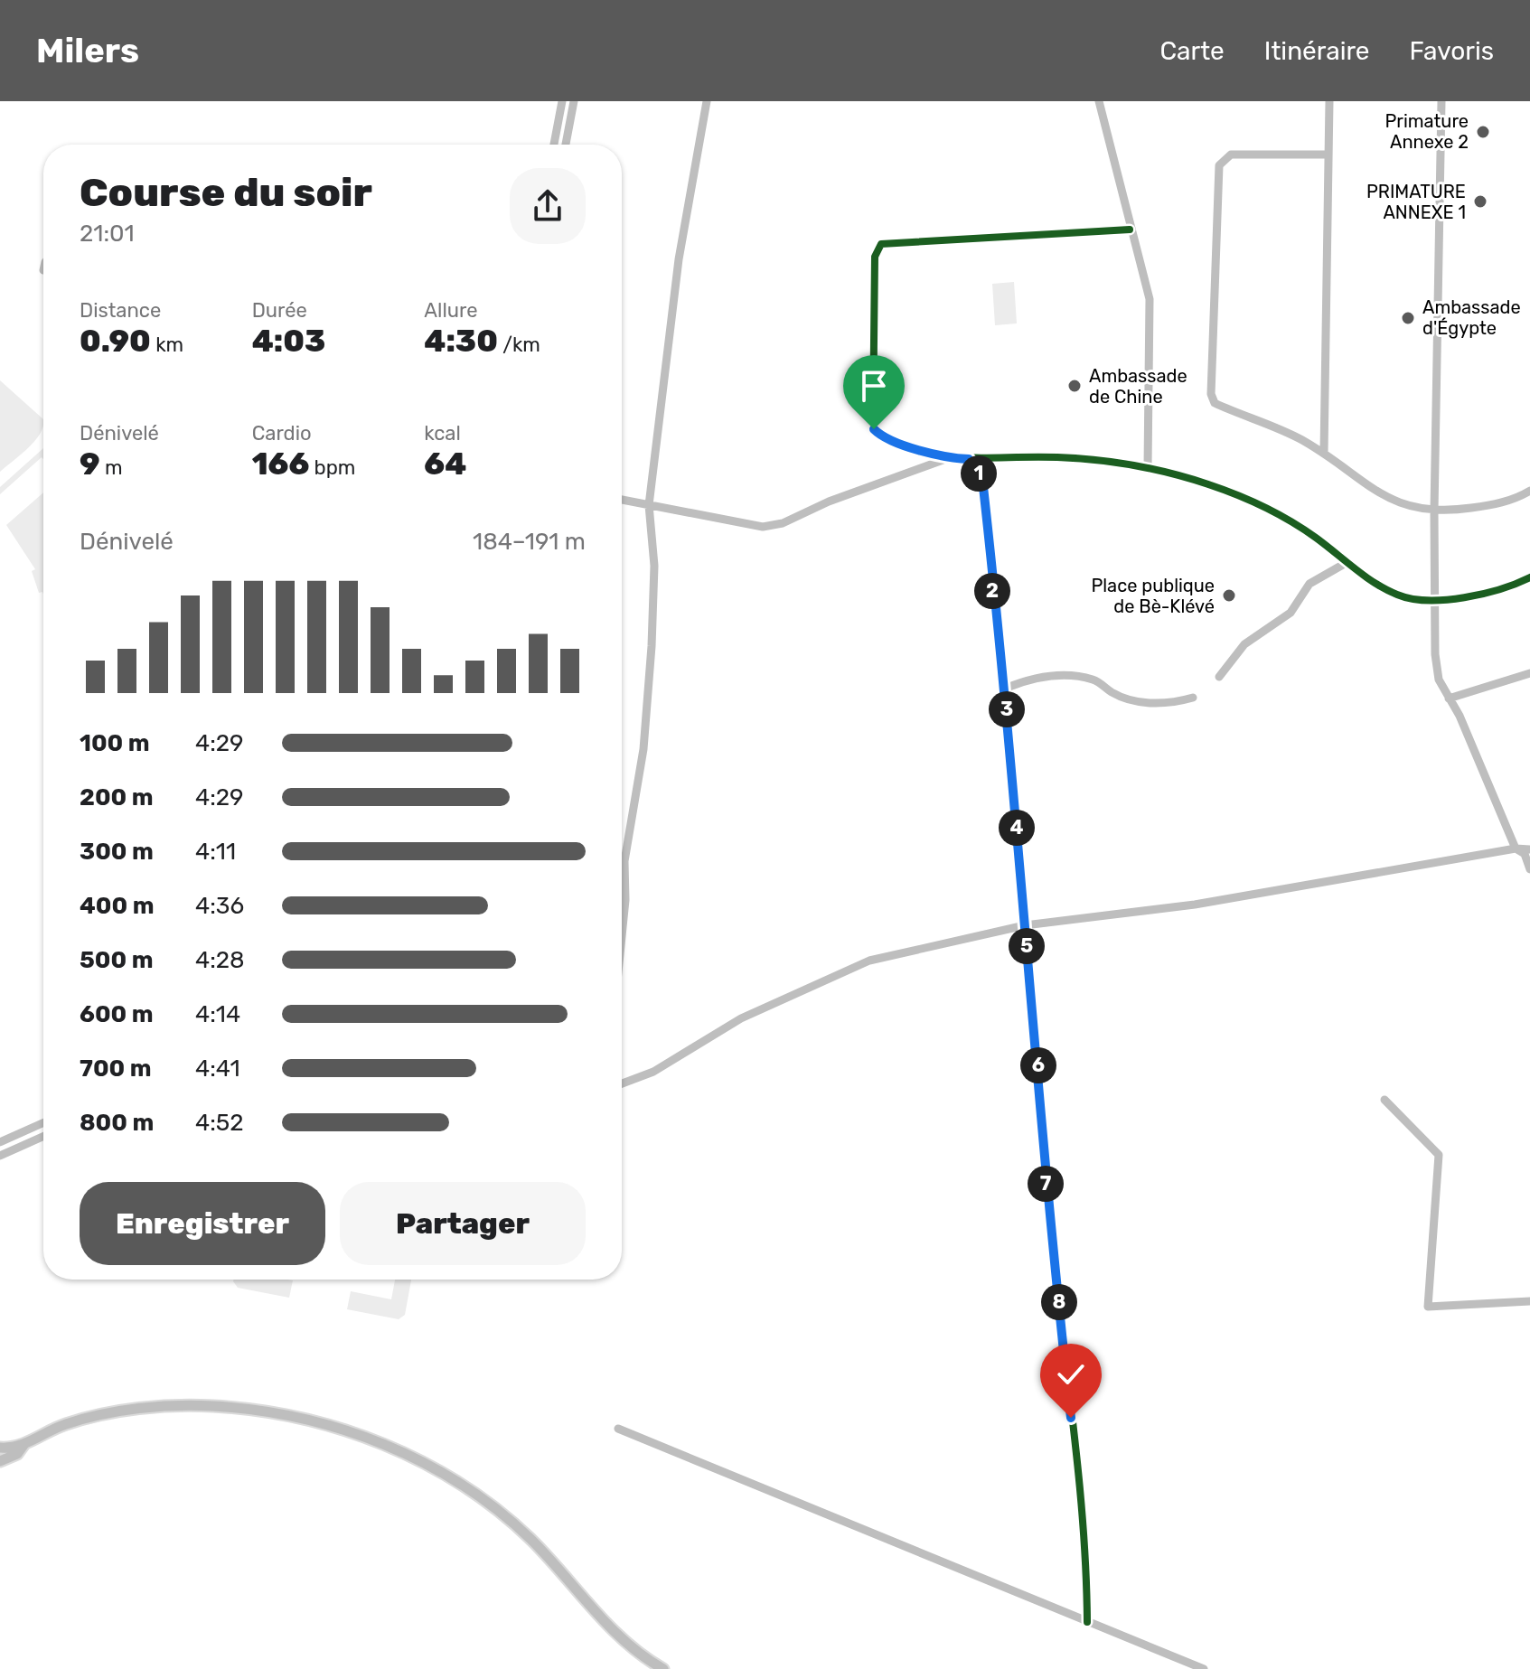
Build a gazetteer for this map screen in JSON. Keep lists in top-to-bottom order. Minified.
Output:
{"places":["Primature Annexe 2","PRIMATURE ANNEXE 1","Ambassade d'Égypte","Ambassade de Chine","Place publique de Bè-Klévé"],"page":{"header":"Milers","nav":["Carte","Itinéraire","Favoris"],"heading":["Course du soir","21:01"],"stats":[["Distance","0.90 km"],["Durée","4:03"],["Allure","4:30 /km"],["Dénivelé","9 m"],["Cardio","166 bpm"],["kcal","64"]],"pins":["1","2","3","4","5","6","7","8"],"chart":["Dénivelé","184–191 m"],"list":[{"name":"100 m","note":"4:29"},{"name":"200 m","note":"4:29"},{"name":"300 m","note":"4:11"},{"name":"400 m","note":"4:36"},{"name":"500 m","note":"4:28"},{"name":"600 m","note":"4:14"},{"name":"700 m","note":"4:41"},{"name":"800 m","note":"4:52"}],"buttons":["Enregistrer","Partager"]}}
